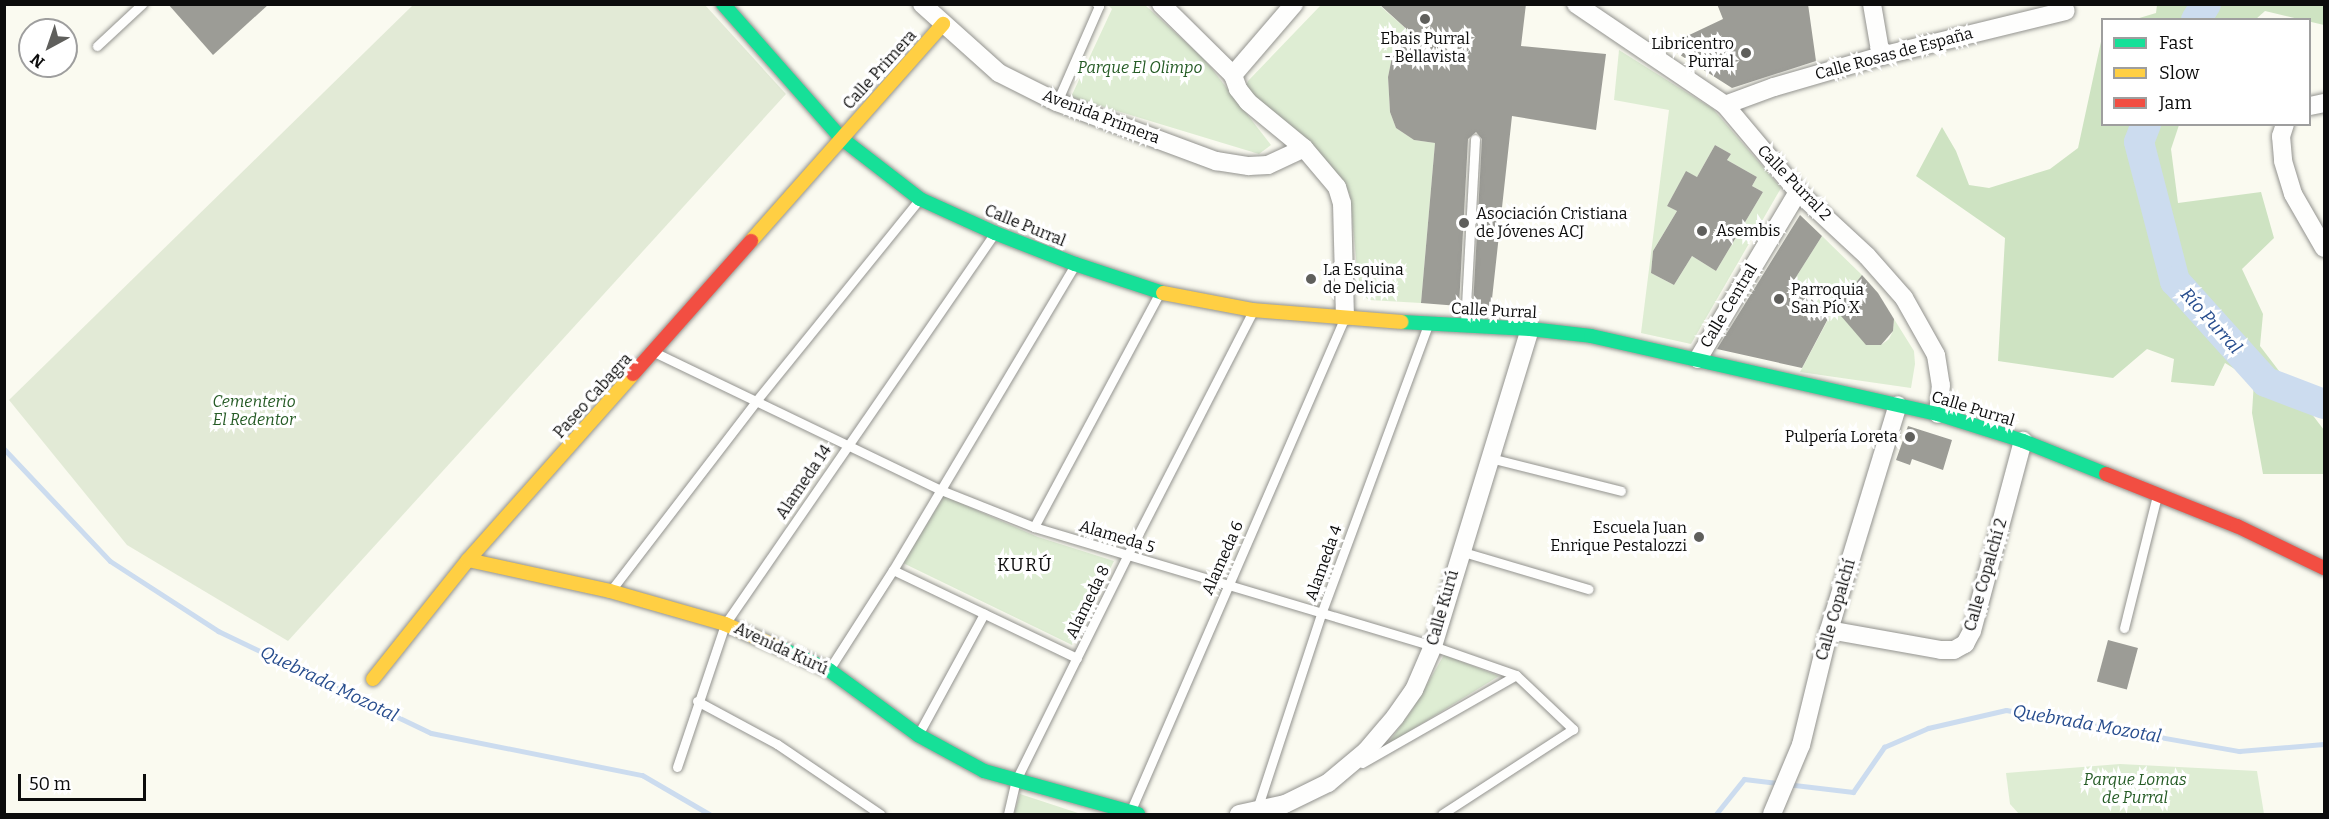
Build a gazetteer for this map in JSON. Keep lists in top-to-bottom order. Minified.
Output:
{"streets":{"street":["Calle Rosas de España","Calle Primera","Avenida Primera","Calle Purral 2","Calle Purral","Calle Central","Paseo Cabagra","Calle Copalchí 2","Calle Kurú","Calle Copalchí","Avenida Kurú"],"lane":["Alameda 14","Alameda 5","Alameda 6","Alameda 4","Alameda 8"]},"crossings":[["Calle Rosas de España","Calle Purral 2"],["Calle Primera","Avenida Primera"],["Calle Primera","Calle Purral"],["Calle Primera","Paseo Cabagra"],["Calle Purral 2","Calle Purral"],["Calle Purral 2","Calle Central"],["Calle Purral","Calle Central"],["Calle Purral","Paseo Cabagra"],["Calle Purral","Alameda 14"],["Calle Purral","Alameda 6"],["Calle Purral","Alameda 4"],["Calle Purral","Calle Copalchí 2"],["Calle Purral","Alameda 8"],["Calle Purral","Calle Kurú"],["Calle Purral","Calle Copalchí"],["Paseo Cabagra","Alameda 5"],["Paseo Cabagra","Avenida Kurú"],["Alameda 14","Alameda 5"],["Alameda 14","Avenida Kurú"],["Alameda 5","Alameda 6"],["Alameda 5","Alameda 4"],["Alameda 5","Alameda 8"],["Alameda 5","Calle Kurú"],["Alameda 6","Avenida Kurú"],["Alameda 4","Calle Kurú"],["Calle Copalchí 2","Calle Copalchí"],["Alameda 8","Avenida Kurú"]],"districts":["KURÚ"],"water":["Río Purral","Quebrada Mozotal"],"parks":["Parque El Olimpo","Cementerio El Redentor","Parque Lomas de Purral"],"places":["Ebais Purral - Bellavista","Libricentro Purral","Asociación Cristiana de Jóvenes ACJ","Asembis","La Esquina de Delicia","Parroquia San Pío X","Pulpería Loreta","Escuela Juan Enrique Pestalozzi"],"legend":["Fast","Slow","Jam"],"scale_bar":"50 m","north":"bottom left"}
